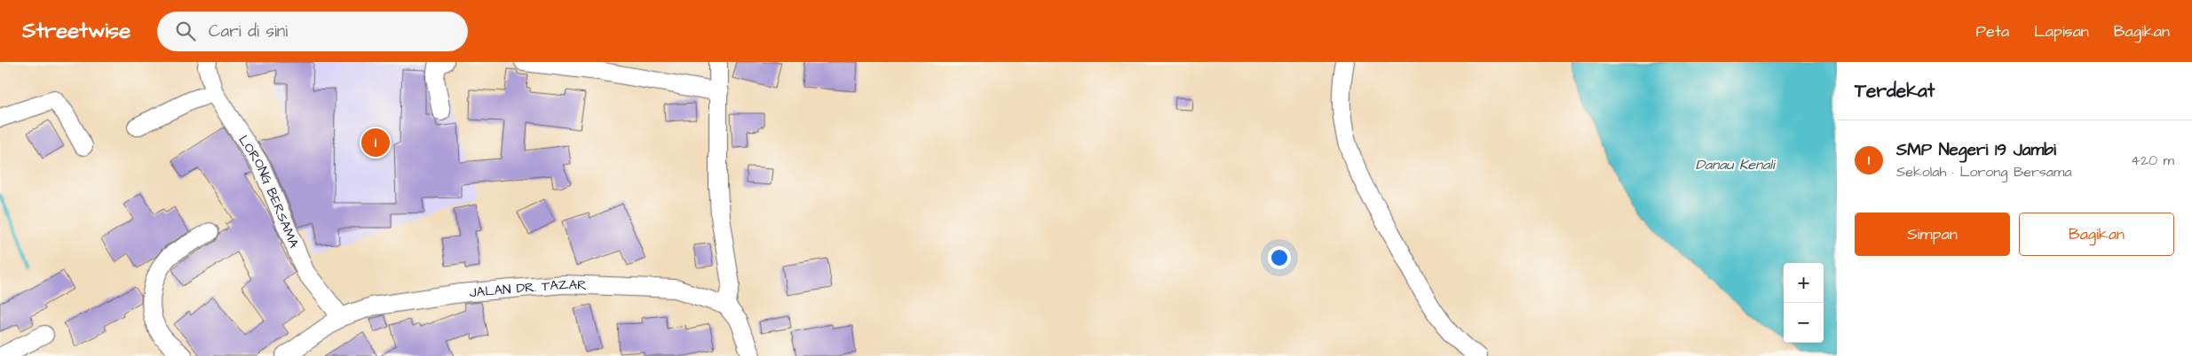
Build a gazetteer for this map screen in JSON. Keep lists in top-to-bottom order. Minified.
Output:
{"streets":{"street":["LORONG BERSAMA","JALAN DR. TAZAR"]},"crossings":[["LORONG BERSAMA","JALAN DR. TAZAR"]],"water":["Danau Kenali"],"page":{"header":"Streetwise","search":"Cari di sini","nav":["Peta","Lapisan","Bagikan"],"heading":"Terdekat","list":[{"mark":"1","name":"SMP Negeri 19 Jambi","note":"Sekolah · Lorong Bersama","value":"420 m"}],"pins":"1","buttons":["Simpan","Bagikan"],"map_buttons":["+","−"]}}
